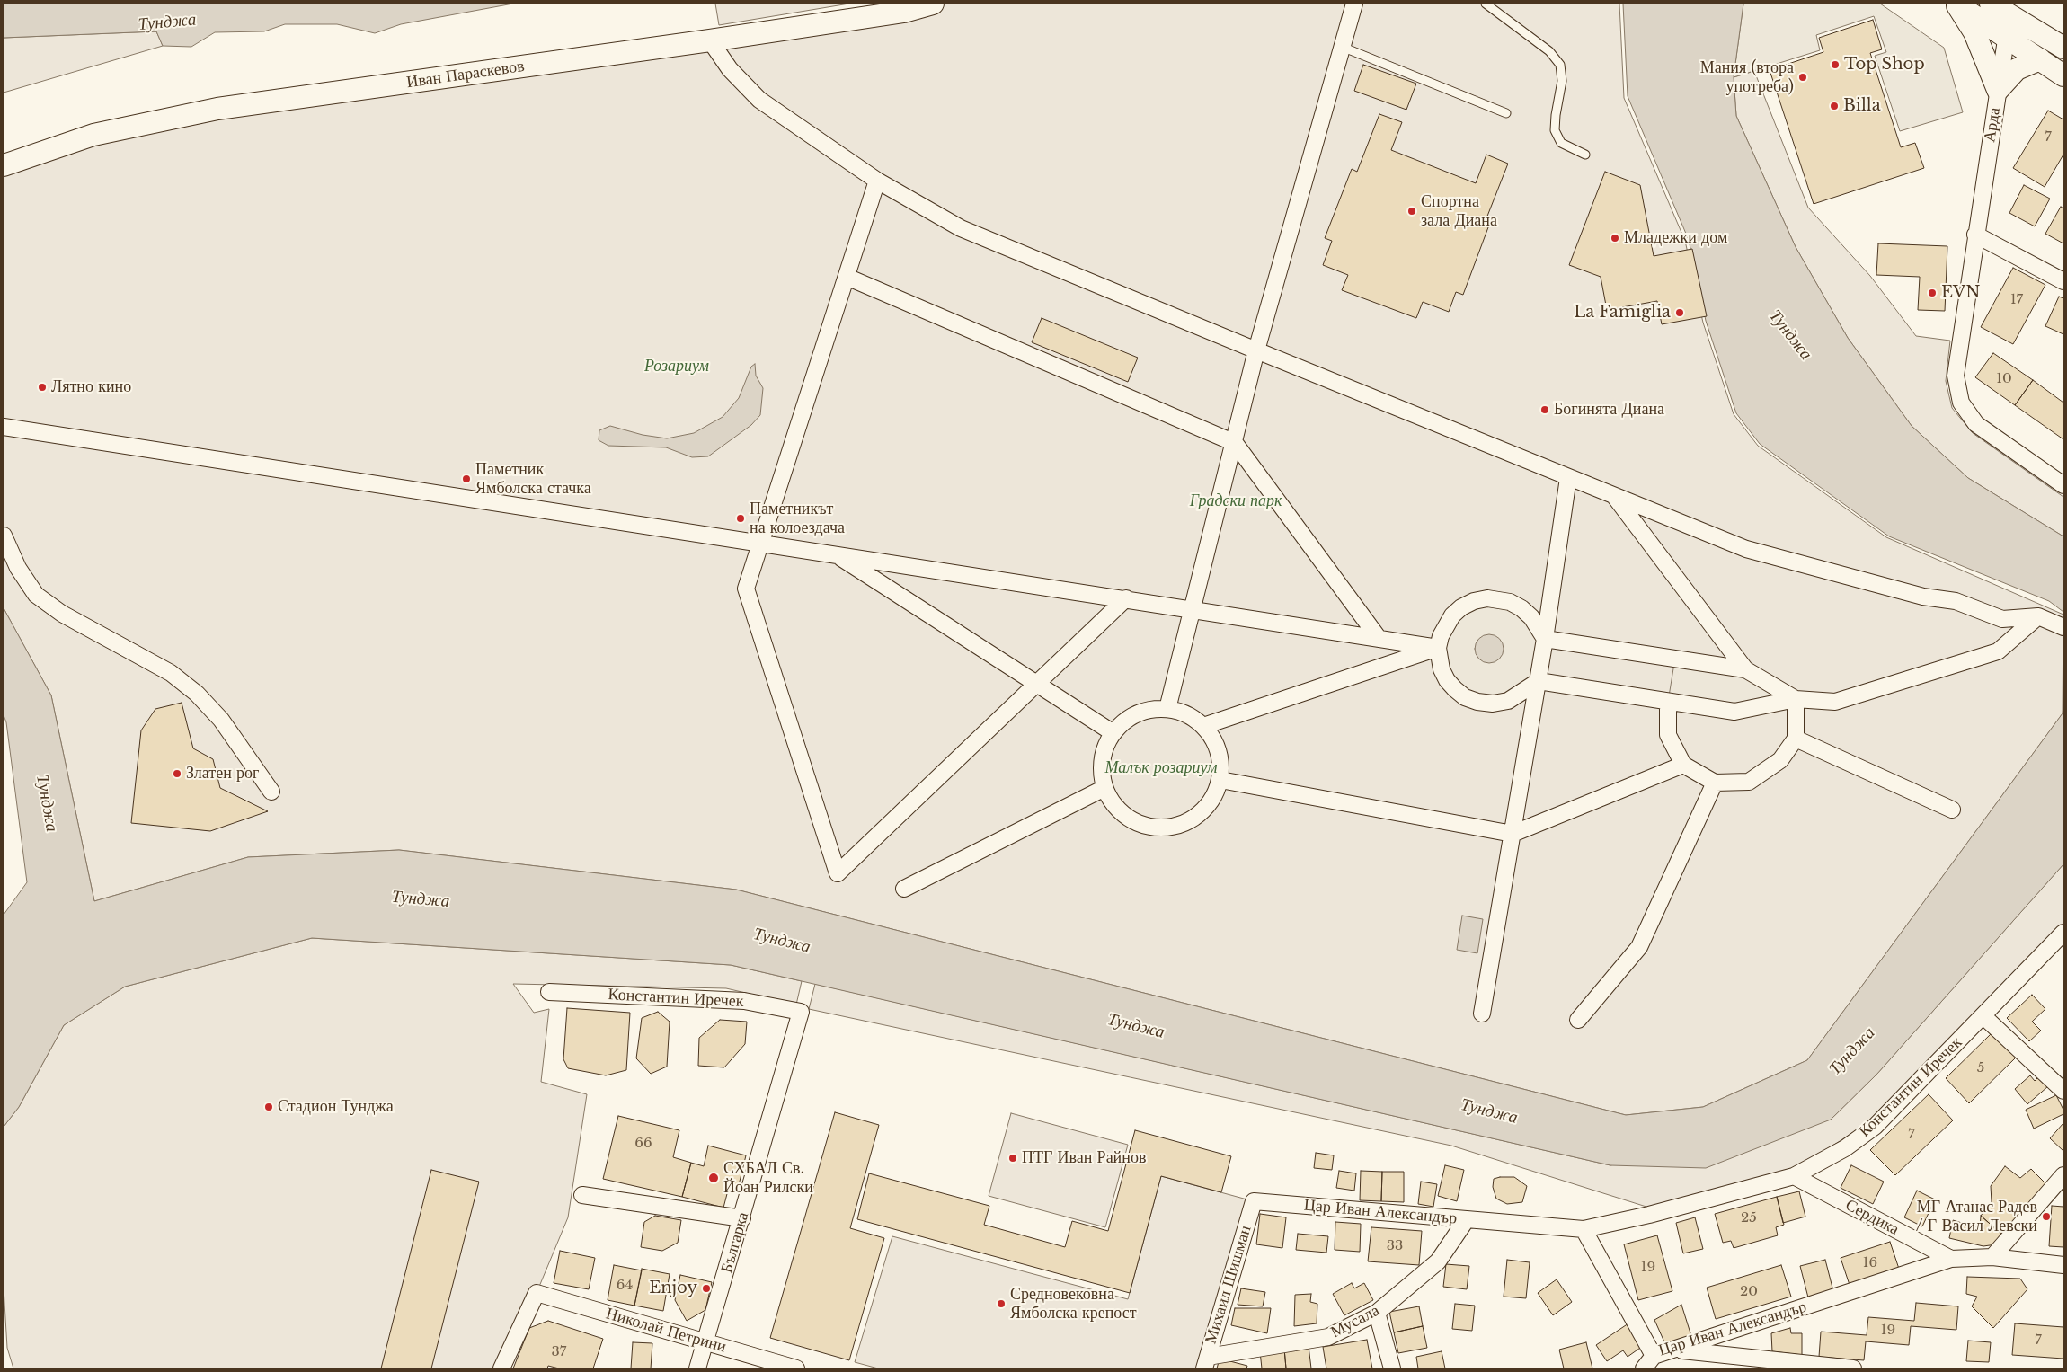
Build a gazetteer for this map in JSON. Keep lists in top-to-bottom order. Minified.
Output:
{"streets":{"street":["Иван Параскевов","Арда","Константин Иречек","Цар Иван Александър","Сердика","Българка","Михаил Шишман","Мусала","Николай Петрини"]},"crossings":[["Константин Иречек","Цар Иван Александър"],["Константин Иречек","Сердика"],["Константин Иречек","Българка"],["Цар Иван Александър","Сердика"],["Цар Иван Александър","Михаил Шишман"],["Цар Иван Александър","Мусала"],["Българка","Николай Петрини"],["Михаил Шишман","Мусала"]],"water":["Тунджа"],"parks":["Розариум","Градски парк","Малък розариум"],"places":["Top Shop","Мания (втора употреба)","Billa","Спортна зала Диана","Младежки дом","EVN","La Famiglia","Лятно кино","Богинята Диана","Паметник Ямболска стачка","Паметникът на колоездача","Златен рог","Стадион Тунджа","ПТГ Иван Райнов","СХБАЛ Св. Йоан Рилски","МГ Атанас Радев / Г Васил Левски","Enjoy","Средновековна Ямболска крепост"],"house_numbers":["7","17","10","5","7","66","25","33","16","19","64","20","19","7","37"]}
